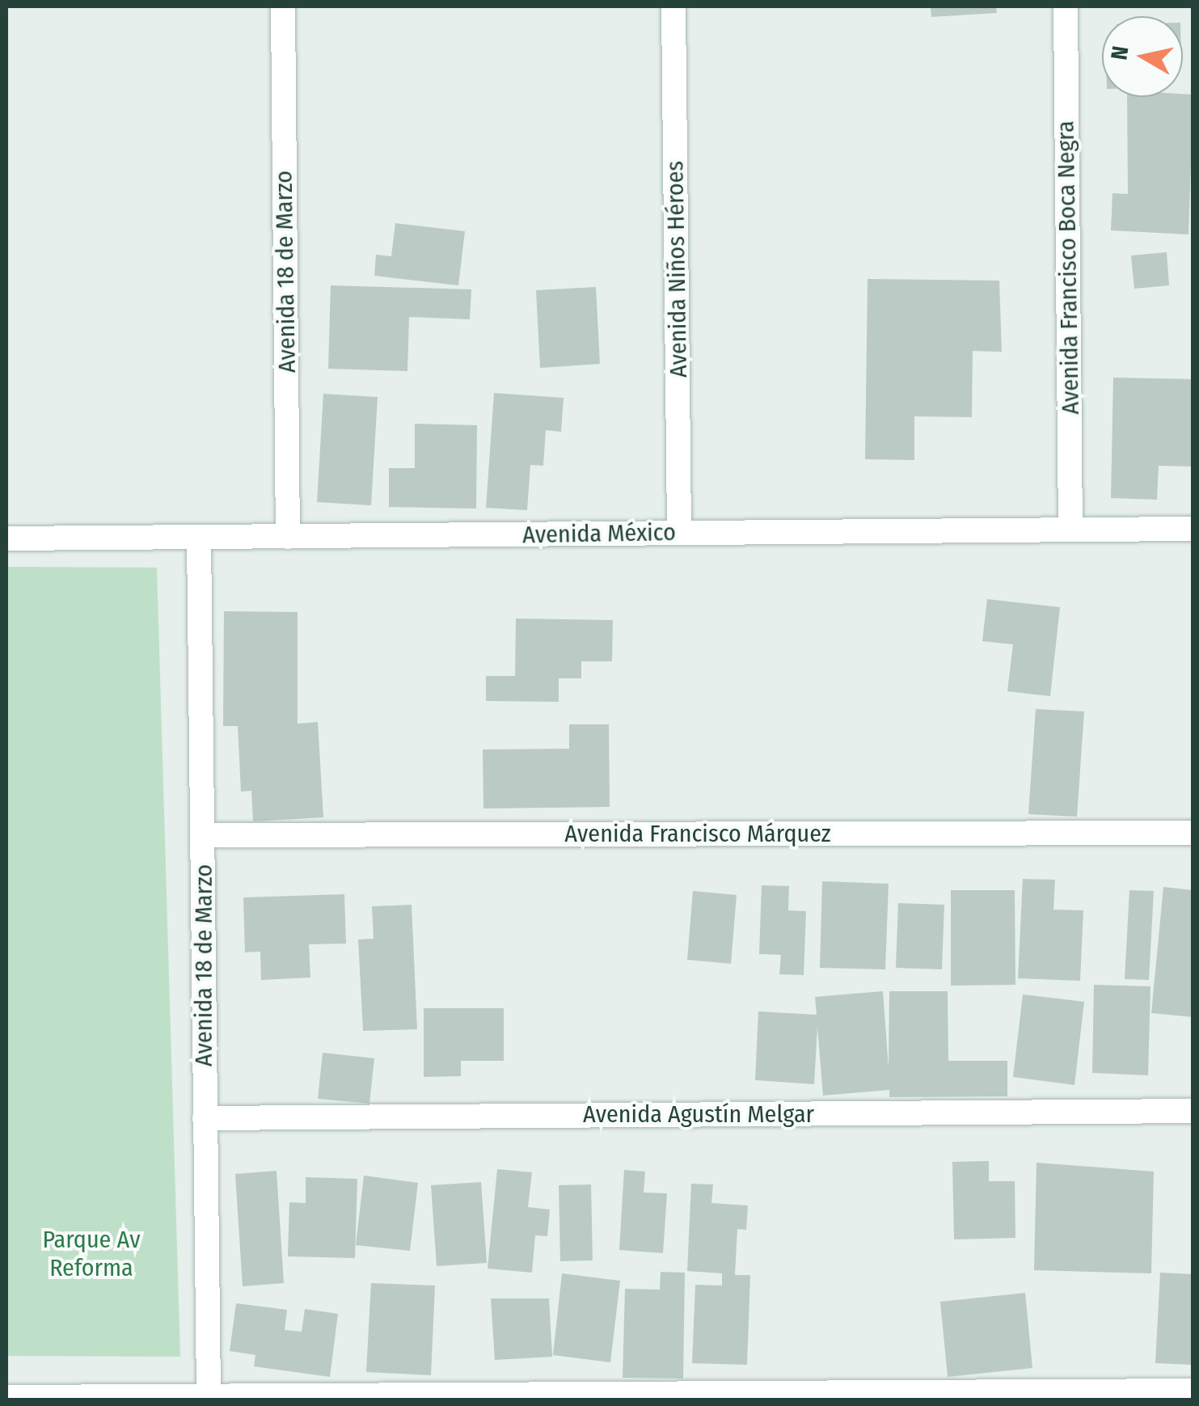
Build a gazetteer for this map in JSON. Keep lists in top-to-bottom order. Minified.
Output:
{"streets":{"street":["Avenida Francisco Boca Negra","Avenida Niños Héroes","Avenida 18 de Marzo","Avenida México","Avenida Francisco Márquez","Avenida Agustín Melgar"]},"crossings":[["Avenida Francisco Boca Negra","Avenida México"],["Avenida Niños Héroes","Avenida México"],["Avenida 18 de Marzo","Avenida México"],["Avenida 18 de Marzo","Avenida Francisco Márquez"],["Avenida 18 de Marzo","Avenida Agustín Melgar"]],"parks":["Parque Av Reforma"],"north":"left"}
